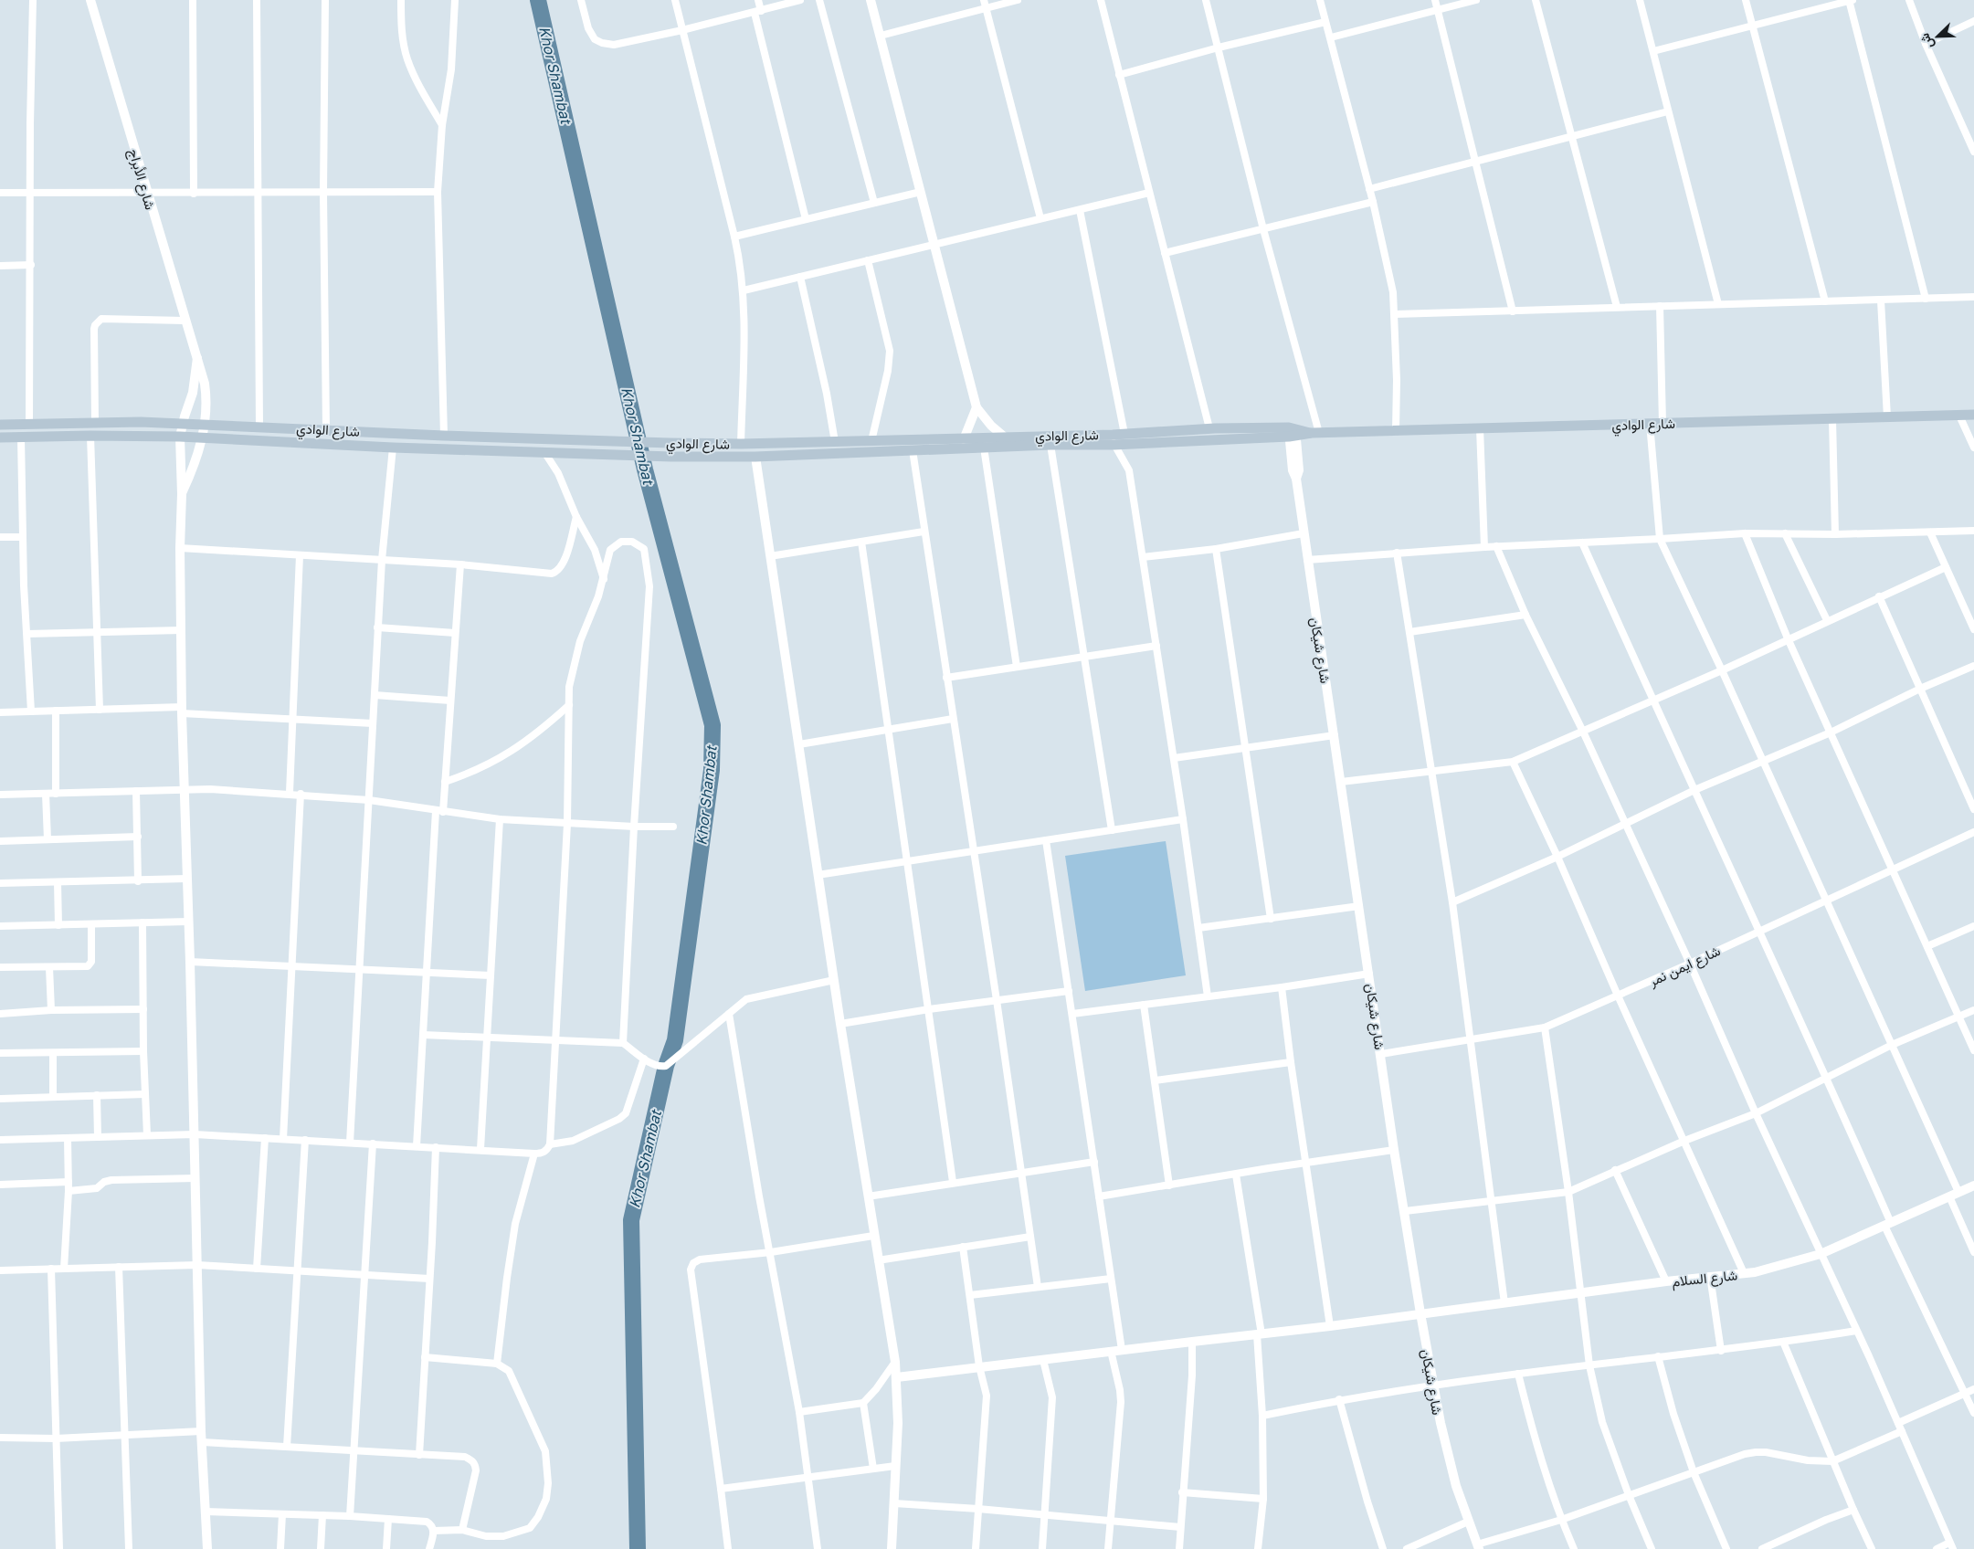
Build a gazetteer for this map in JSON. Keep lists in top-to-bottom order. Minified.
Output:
{"streets":{"main road":["شارع الوادي"],"street":["شارع الأبراج","شارع شيكان","شارع ايمن نمر","شارع السلام"]},"crossings":[["شارع الأبراج","شارع الوادي"],["شارع الوادي","شارع شيكان"],["شارع شيكان","شارع ايمن نمر"],["شارع شيكان","شارع السلام"]],"water":["Khor Shambat"],"north":"bottom left"}
